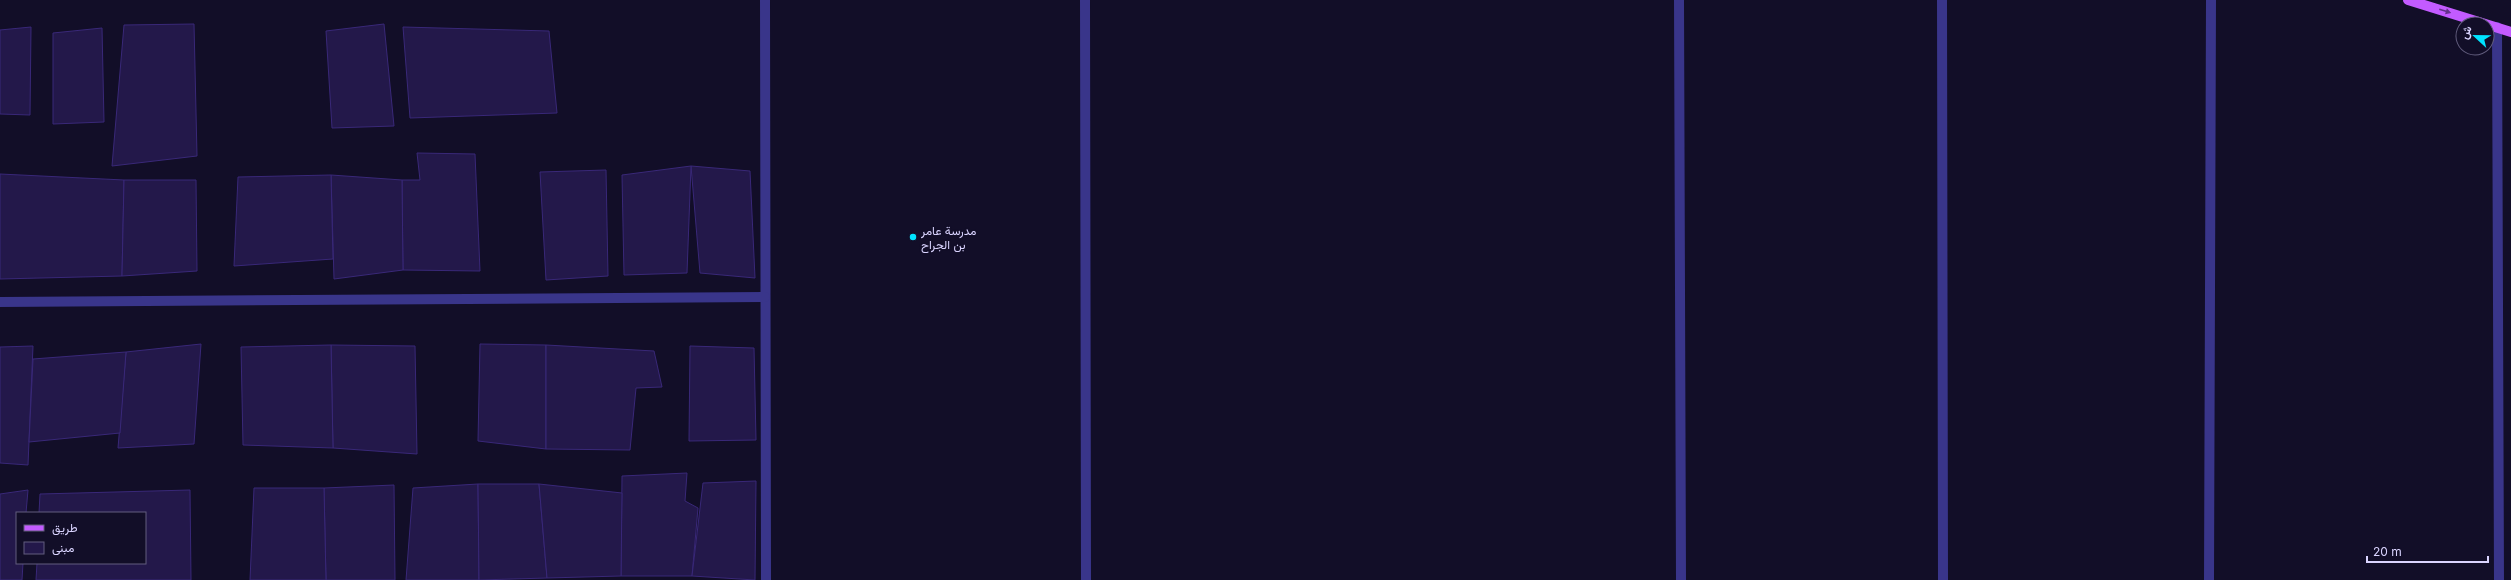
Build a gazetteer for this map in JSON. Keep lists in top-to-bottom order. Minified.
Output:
{"places":["مدرسة عامر بن الجراح"],"legend":["طريق","مبنى"],"scale_bar":"20 m","north":"left"}
